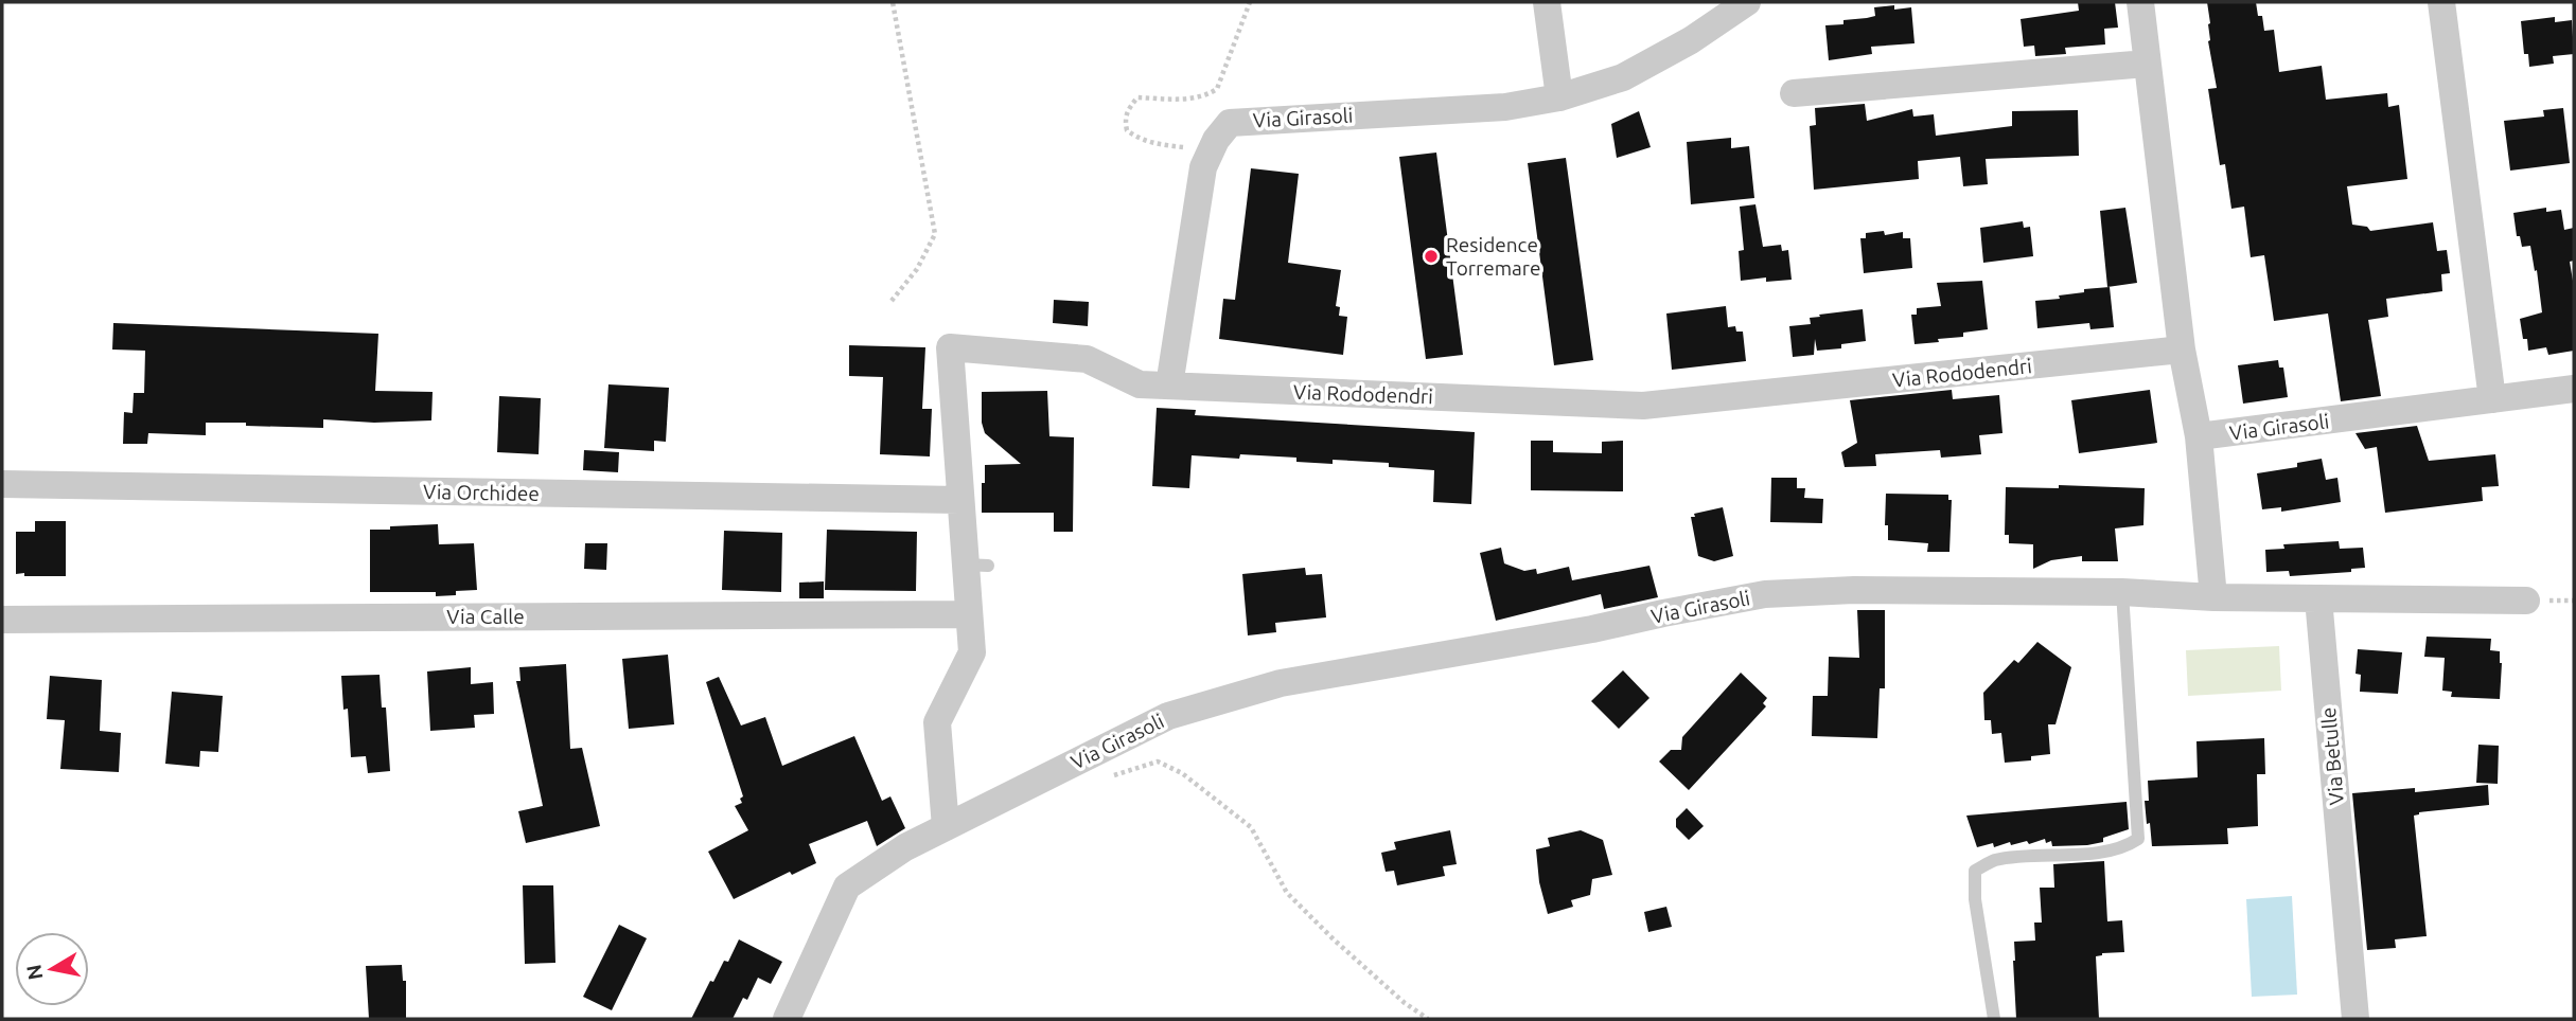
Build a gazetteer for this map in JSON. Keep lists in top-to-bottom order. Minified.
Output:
{"streets":{"street":["Via Girasoli","Via Rododendri","Via Orchidee","Via Calle","Via Betulle"]},"crossings":[["Via Girasoli","Via Rododendri"],["Via Rododendri","Via Orchidee"],["Via Rododendri","Via Calle"]],"places":["Residence Torremare"],"north":"left"}
